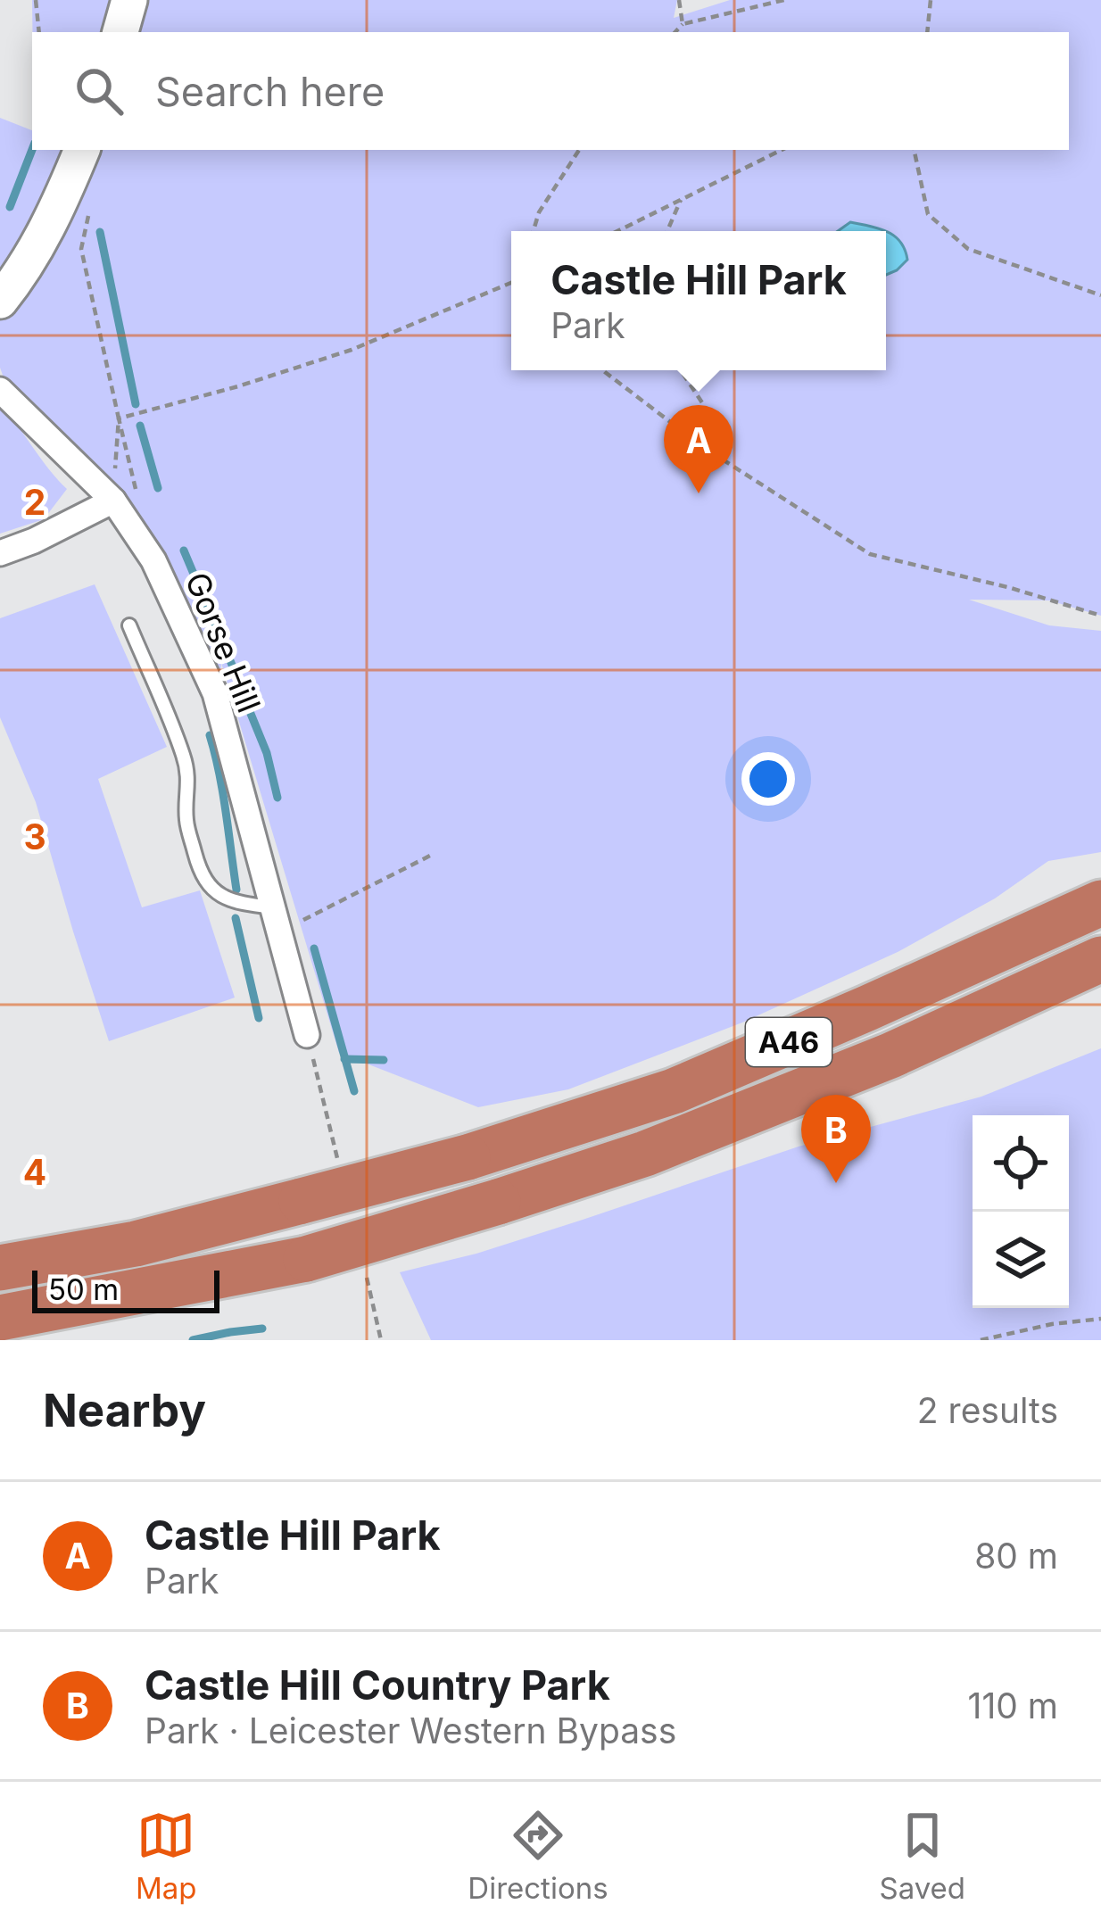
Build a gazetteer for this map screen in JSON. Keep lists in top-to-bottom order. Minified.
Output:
{"streets":{"highway":["A46"],"street":["Gorse Hill"]},"scale_bar":"50 m","page":{"search":"Search here","popup":["Castle Hill Park","Park"],"pins":["A","B"],"scale":"50 m","heading":["Nearby","2 results"],"list":[{"mark":"A","name":"Castle Hill Park","note":"Park","value":"80 m"},{"mark":"B","name":"Castle Hill Country Park","note":"Park · Leicester Western Bypass","value":"110 m"}],"nav":["Map","Directions","Saved"]},"grid":{"rows":["2","3","4"]}}
